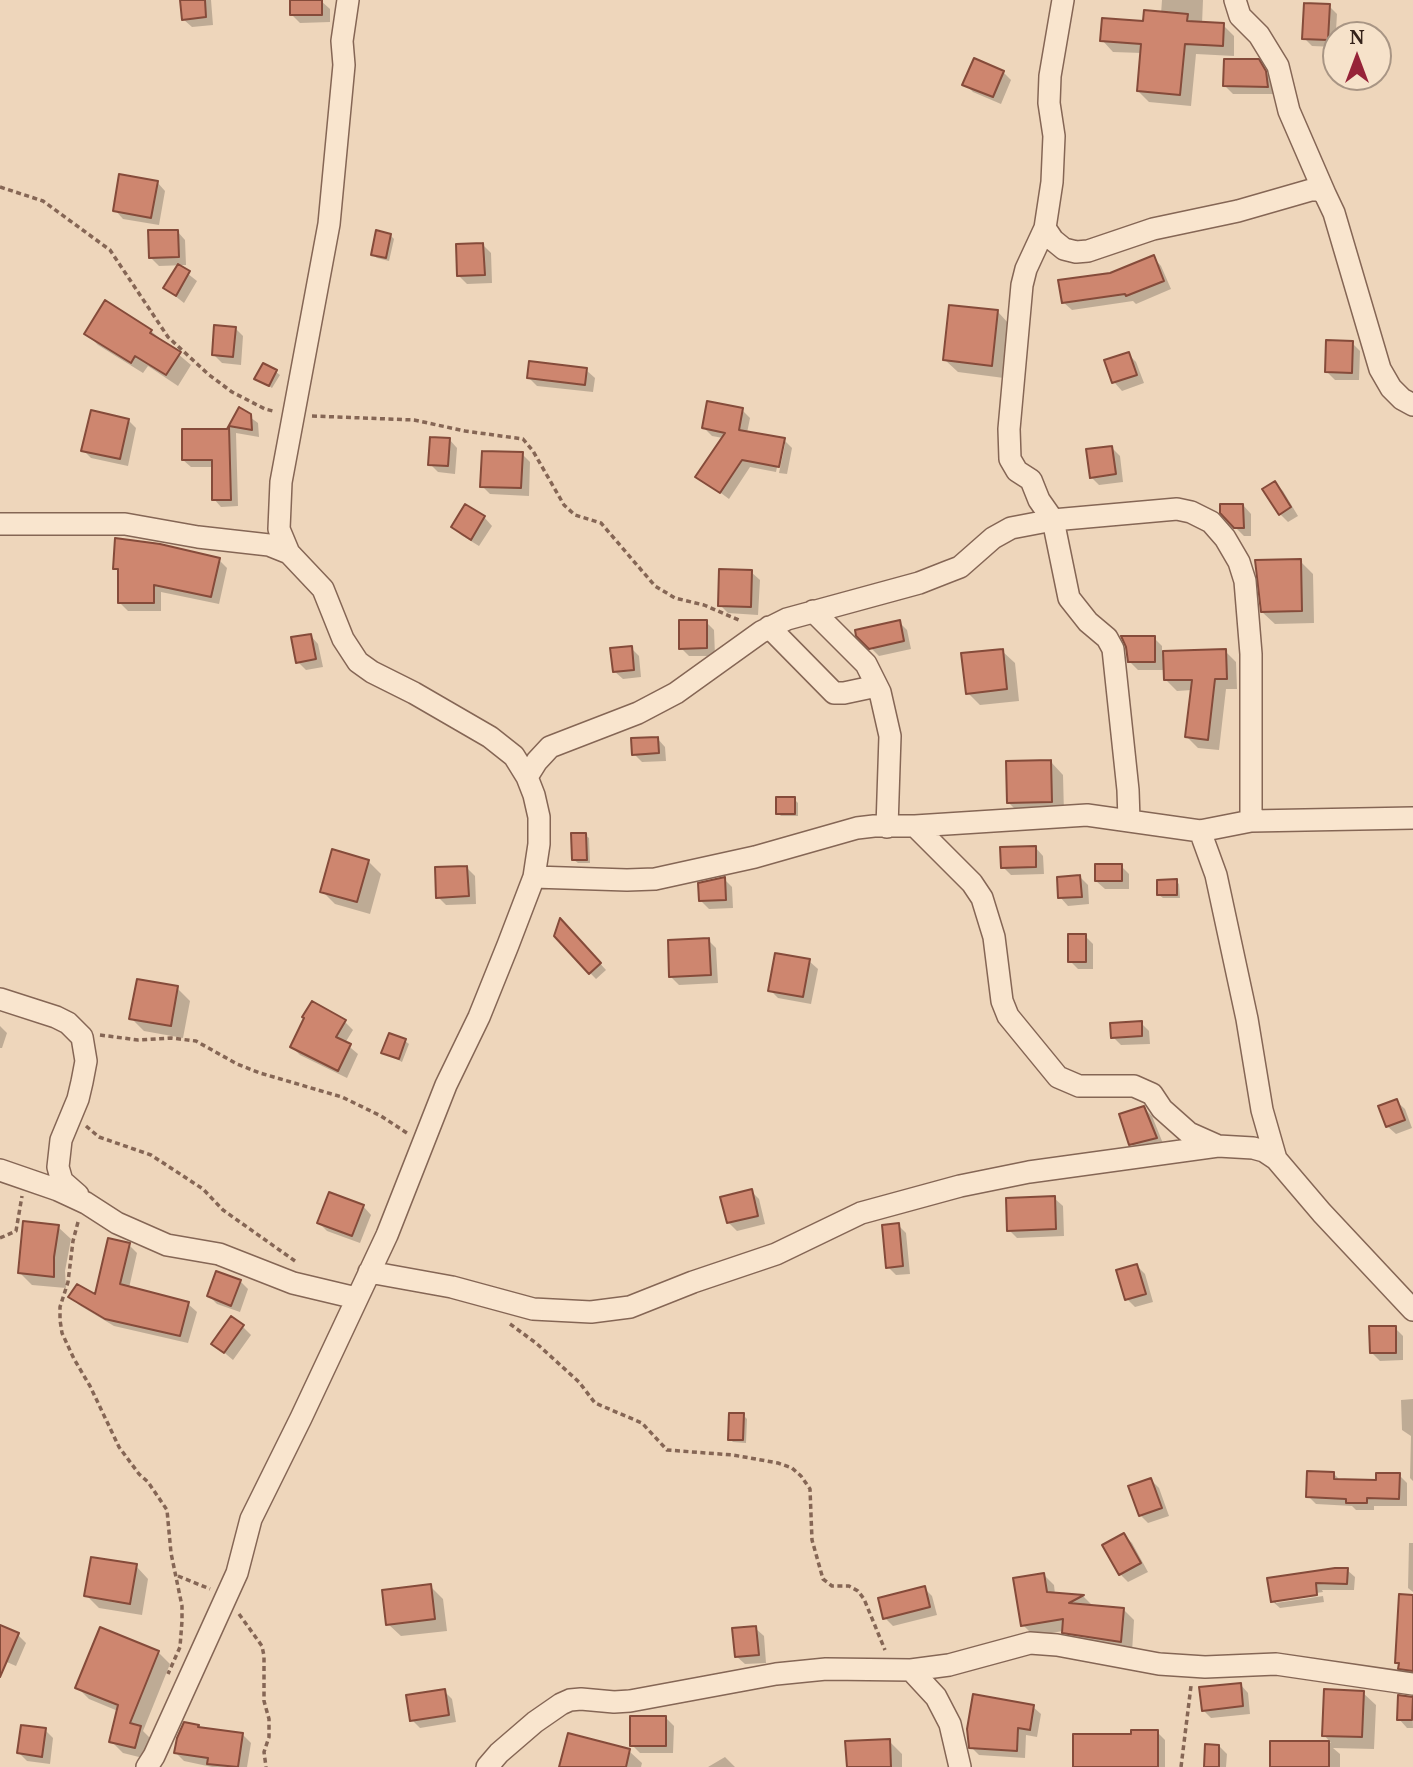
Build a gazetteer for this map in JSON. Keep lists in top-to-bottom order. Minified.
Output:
{"north":"top"}
